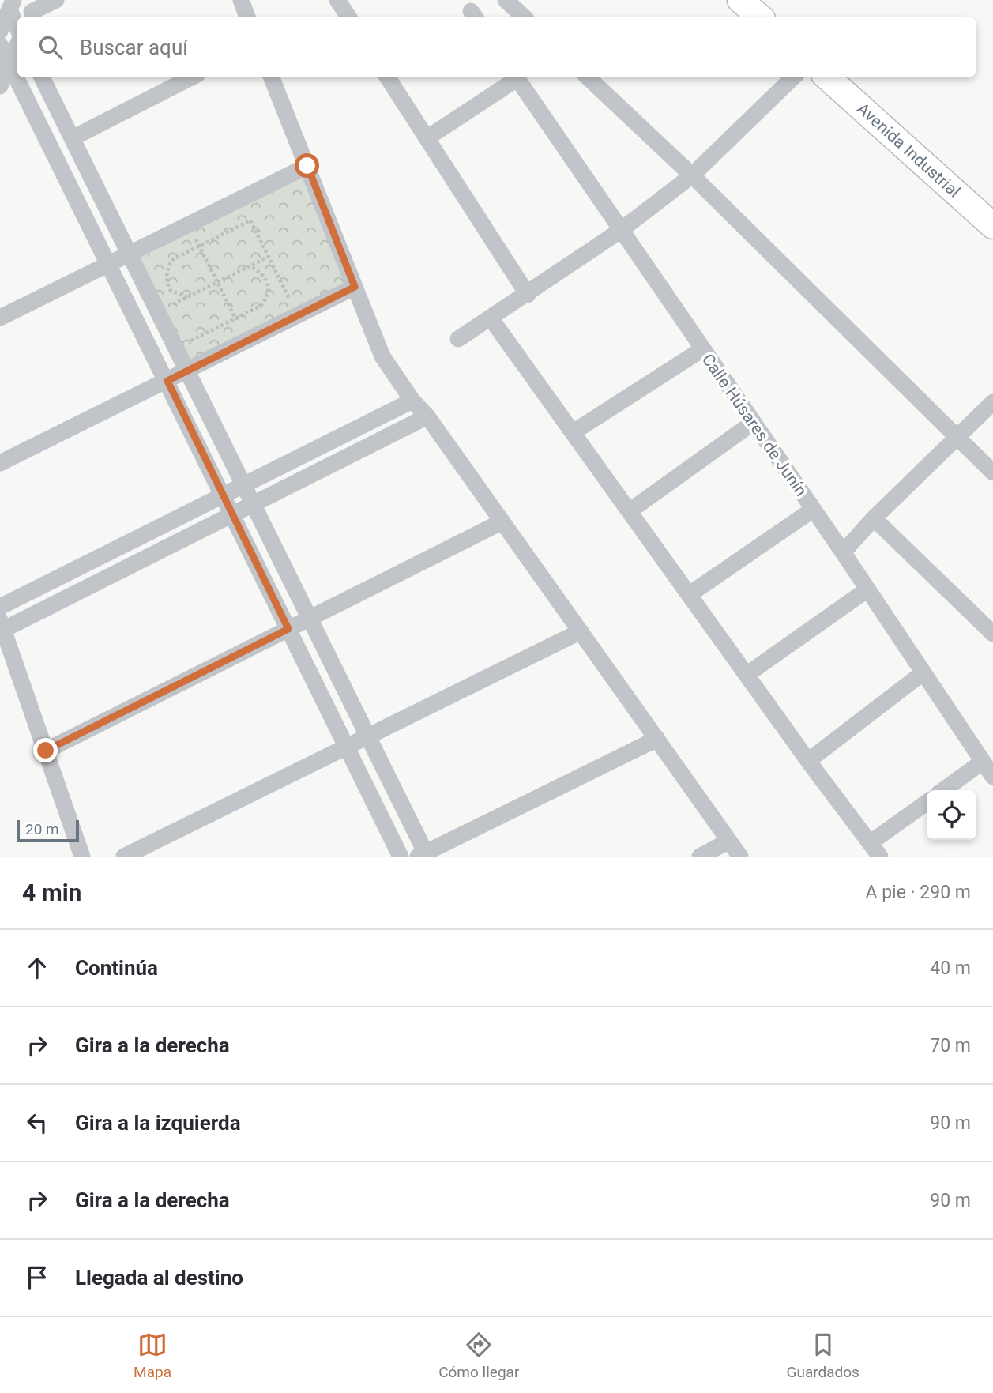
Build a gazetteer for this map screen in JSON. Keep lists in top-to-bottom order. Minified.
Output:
{"streets":{"main road":["Avenida Industrial"],"street":["Calle Húsares de Junín"]},"scale_bar":"20 m","page":{"search":"Buscar aquí","scale":"20 m","heading":["4 min","A pie · 290 m"],"list":[["Continúa","40 m"],["Gira a la derecha","70 m"],["Gira a la izquierda","90 m"],["Gira a la derecha","90 m"],"Llegada al destino"],"nav":["Mapa","Cómo llegar","Guardados"]}}
